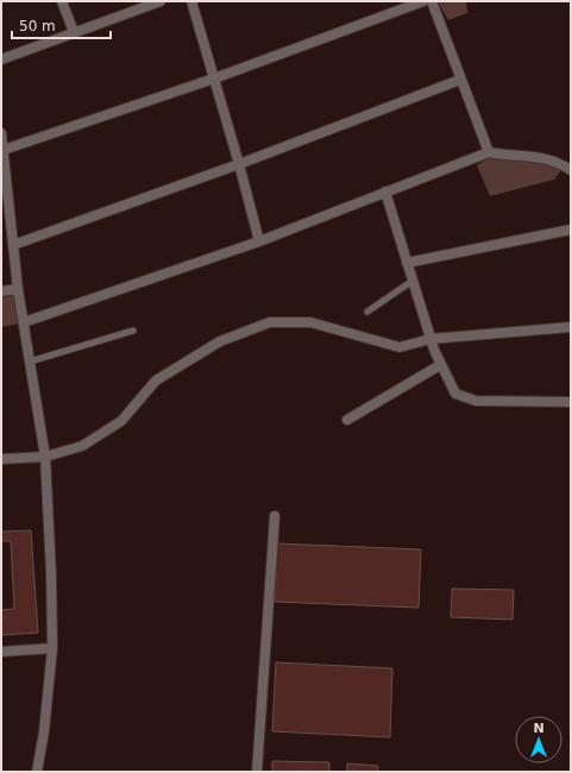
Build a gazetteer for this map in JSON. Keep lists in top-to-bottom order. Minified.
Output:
{"scale_bar":"50 m","north":"top"}
